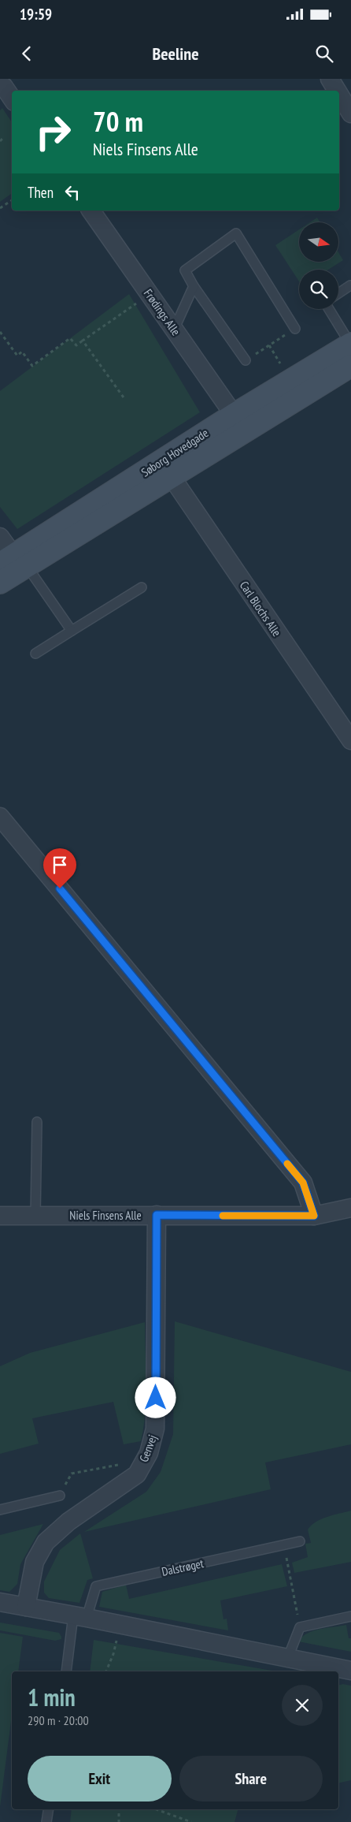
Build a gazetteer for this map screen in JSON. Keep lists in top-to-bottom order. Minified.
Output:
{"streets":{"street":["Frødings Alle","Søborg Hovedgade","Carl Blochs Alle","Niels Finsens Alle","Genvej"],"lane":["Dalstrøget"]},"crossings":[["Frødings Alle","Søborg Hovedgade"],["Søborg Hovedgade","Carl Blochs Alle"],["Niels Finsens Alle","Genvej"]],"north":"right","page":{"status":"19:59","header":"Beeline","turn":["70 m","Niels Finsens Alle"],"then":"Then","heading":["1 min","290 m · 20:00"],"buttons":["Exit","Share"]}}
